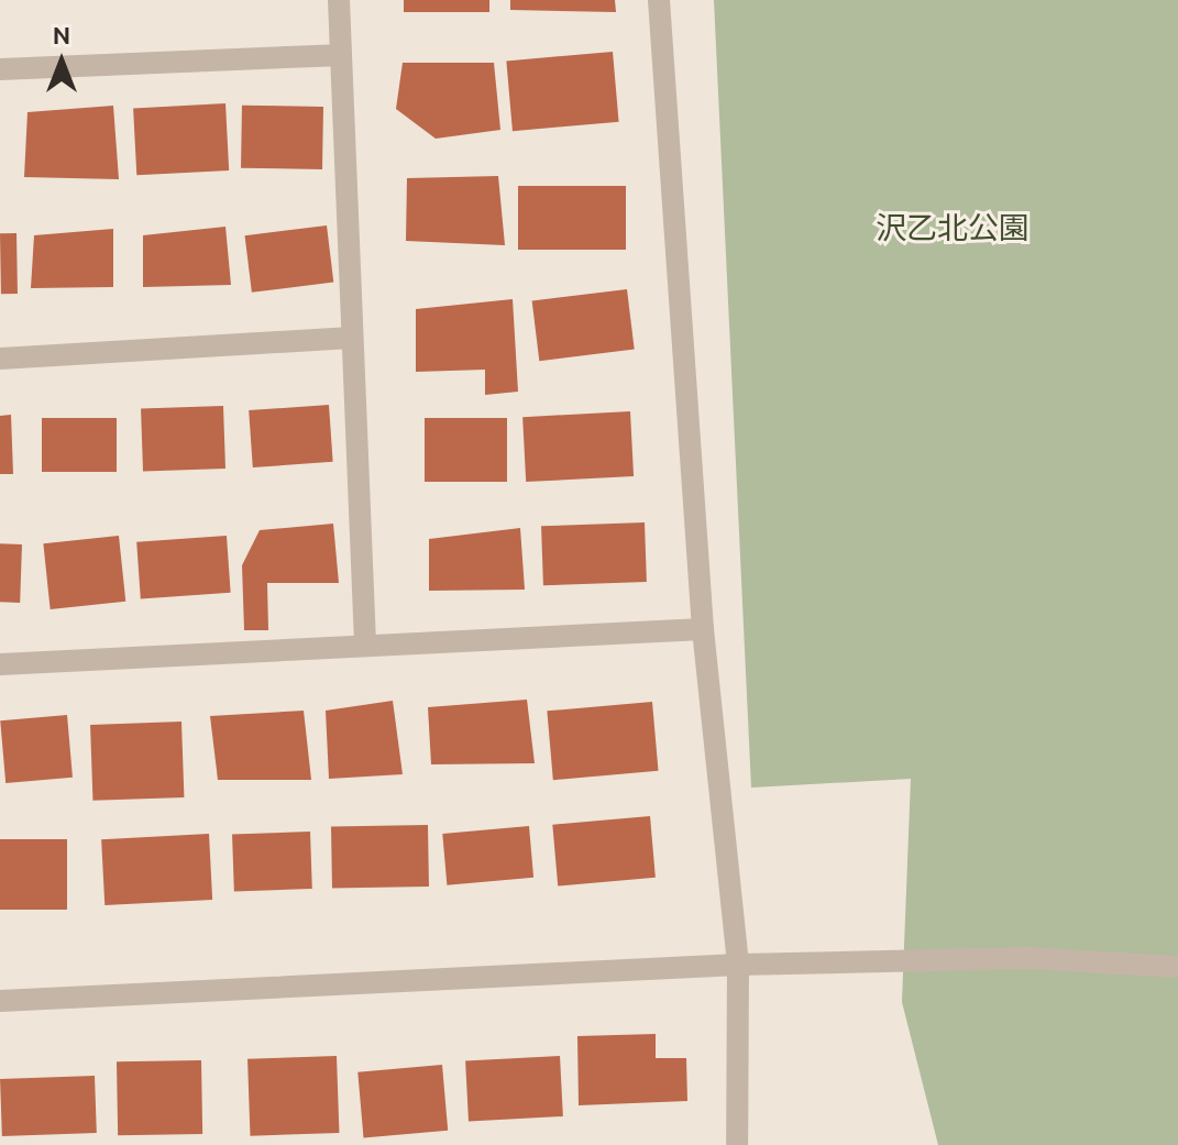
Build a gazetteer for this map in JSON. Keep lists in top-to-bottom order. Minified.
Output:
{"parks":["沢乙北公園"],"north":"top"}
